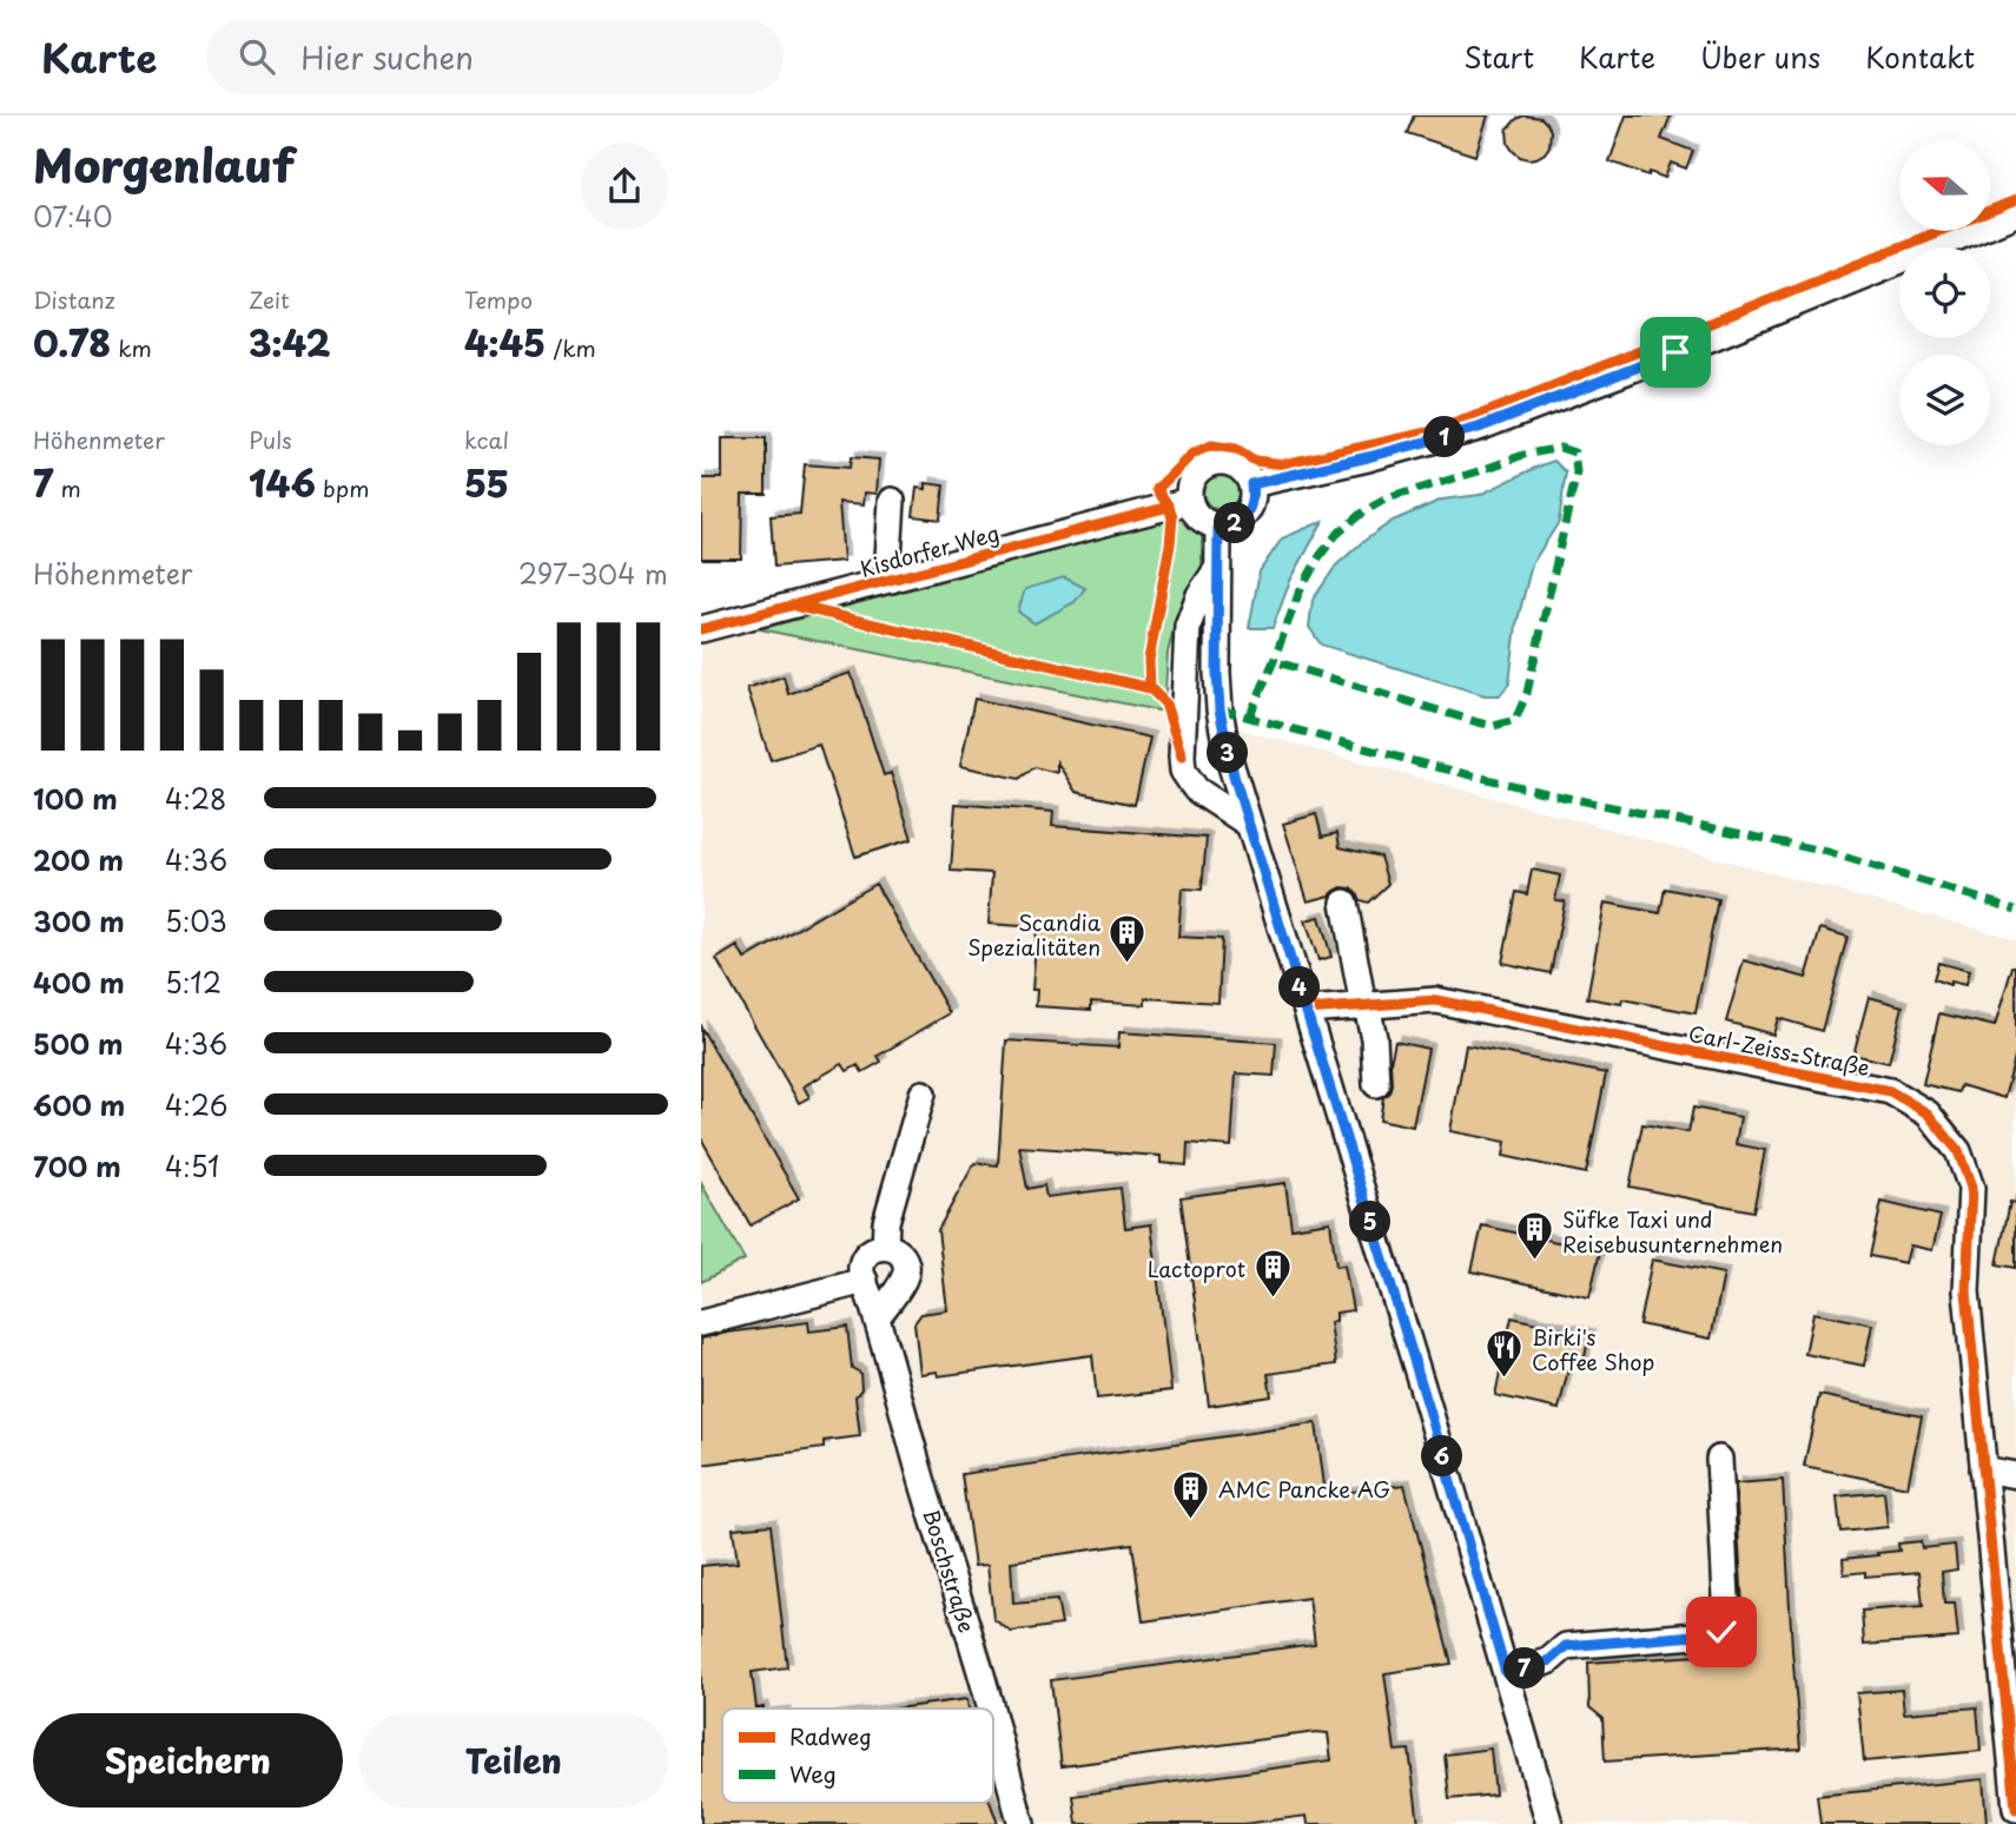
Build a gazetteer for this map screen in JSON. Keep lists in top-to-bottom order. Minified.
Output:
{"streets":{"street":["Kisdorfer Weg","Carl-Zeiss-Straße","Boschstraße"]},"places":{"building":["Scandia Spezialitäten","Süfke Taxi und Reisebusunternehmen","Lactoprot","AMC Pancke AG"],"restaurant":["Birki's Coffee Shop"]},"legend":["Radweg","Weg"],"north":"left","page":{"header":"Karte","search":"Hier suchen","nav":["Start","Karte","Über uns","Kontakt"],"heading":["Morgenlauf","07:40"],"stats":[["Distanz","0.78 km"],["Zeit","3:42"],["Tempo","4:45 /km"],["Höhenmeter","7 m"],["Puls","146 bpm"],["kcal","55"]],"pins":["1","2","3","4","5","6","7"],"chart":["Höhenmeter","297–304 m"],"list":[{"name":"100 m","note":"4:28"},{"name":"200 m","note":"4:36"},{"name":"300 m","note":"5:03"},{"name":"400 m","note":"5:12"},{"name":"500 m","note":"4:36"},{"name":"600 m","note":"4:26"},{"name":"700 m","note":"4:51"}],"buttons":["Speichern","Teilen"]}}
